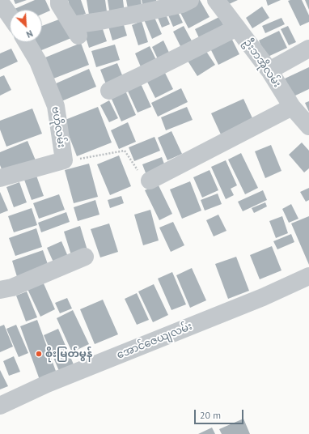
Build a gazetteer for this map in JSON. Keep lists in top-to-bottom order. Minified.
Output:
{"streets":{"street":["ဦးဘအိုလမ်း","ဗဟိုလမ်း","အောင်ဇေယျလမ်း"]},"places":["စိုးမြတ်မွန်"],"scale_bar":"20 m","north":"bottom right"}
